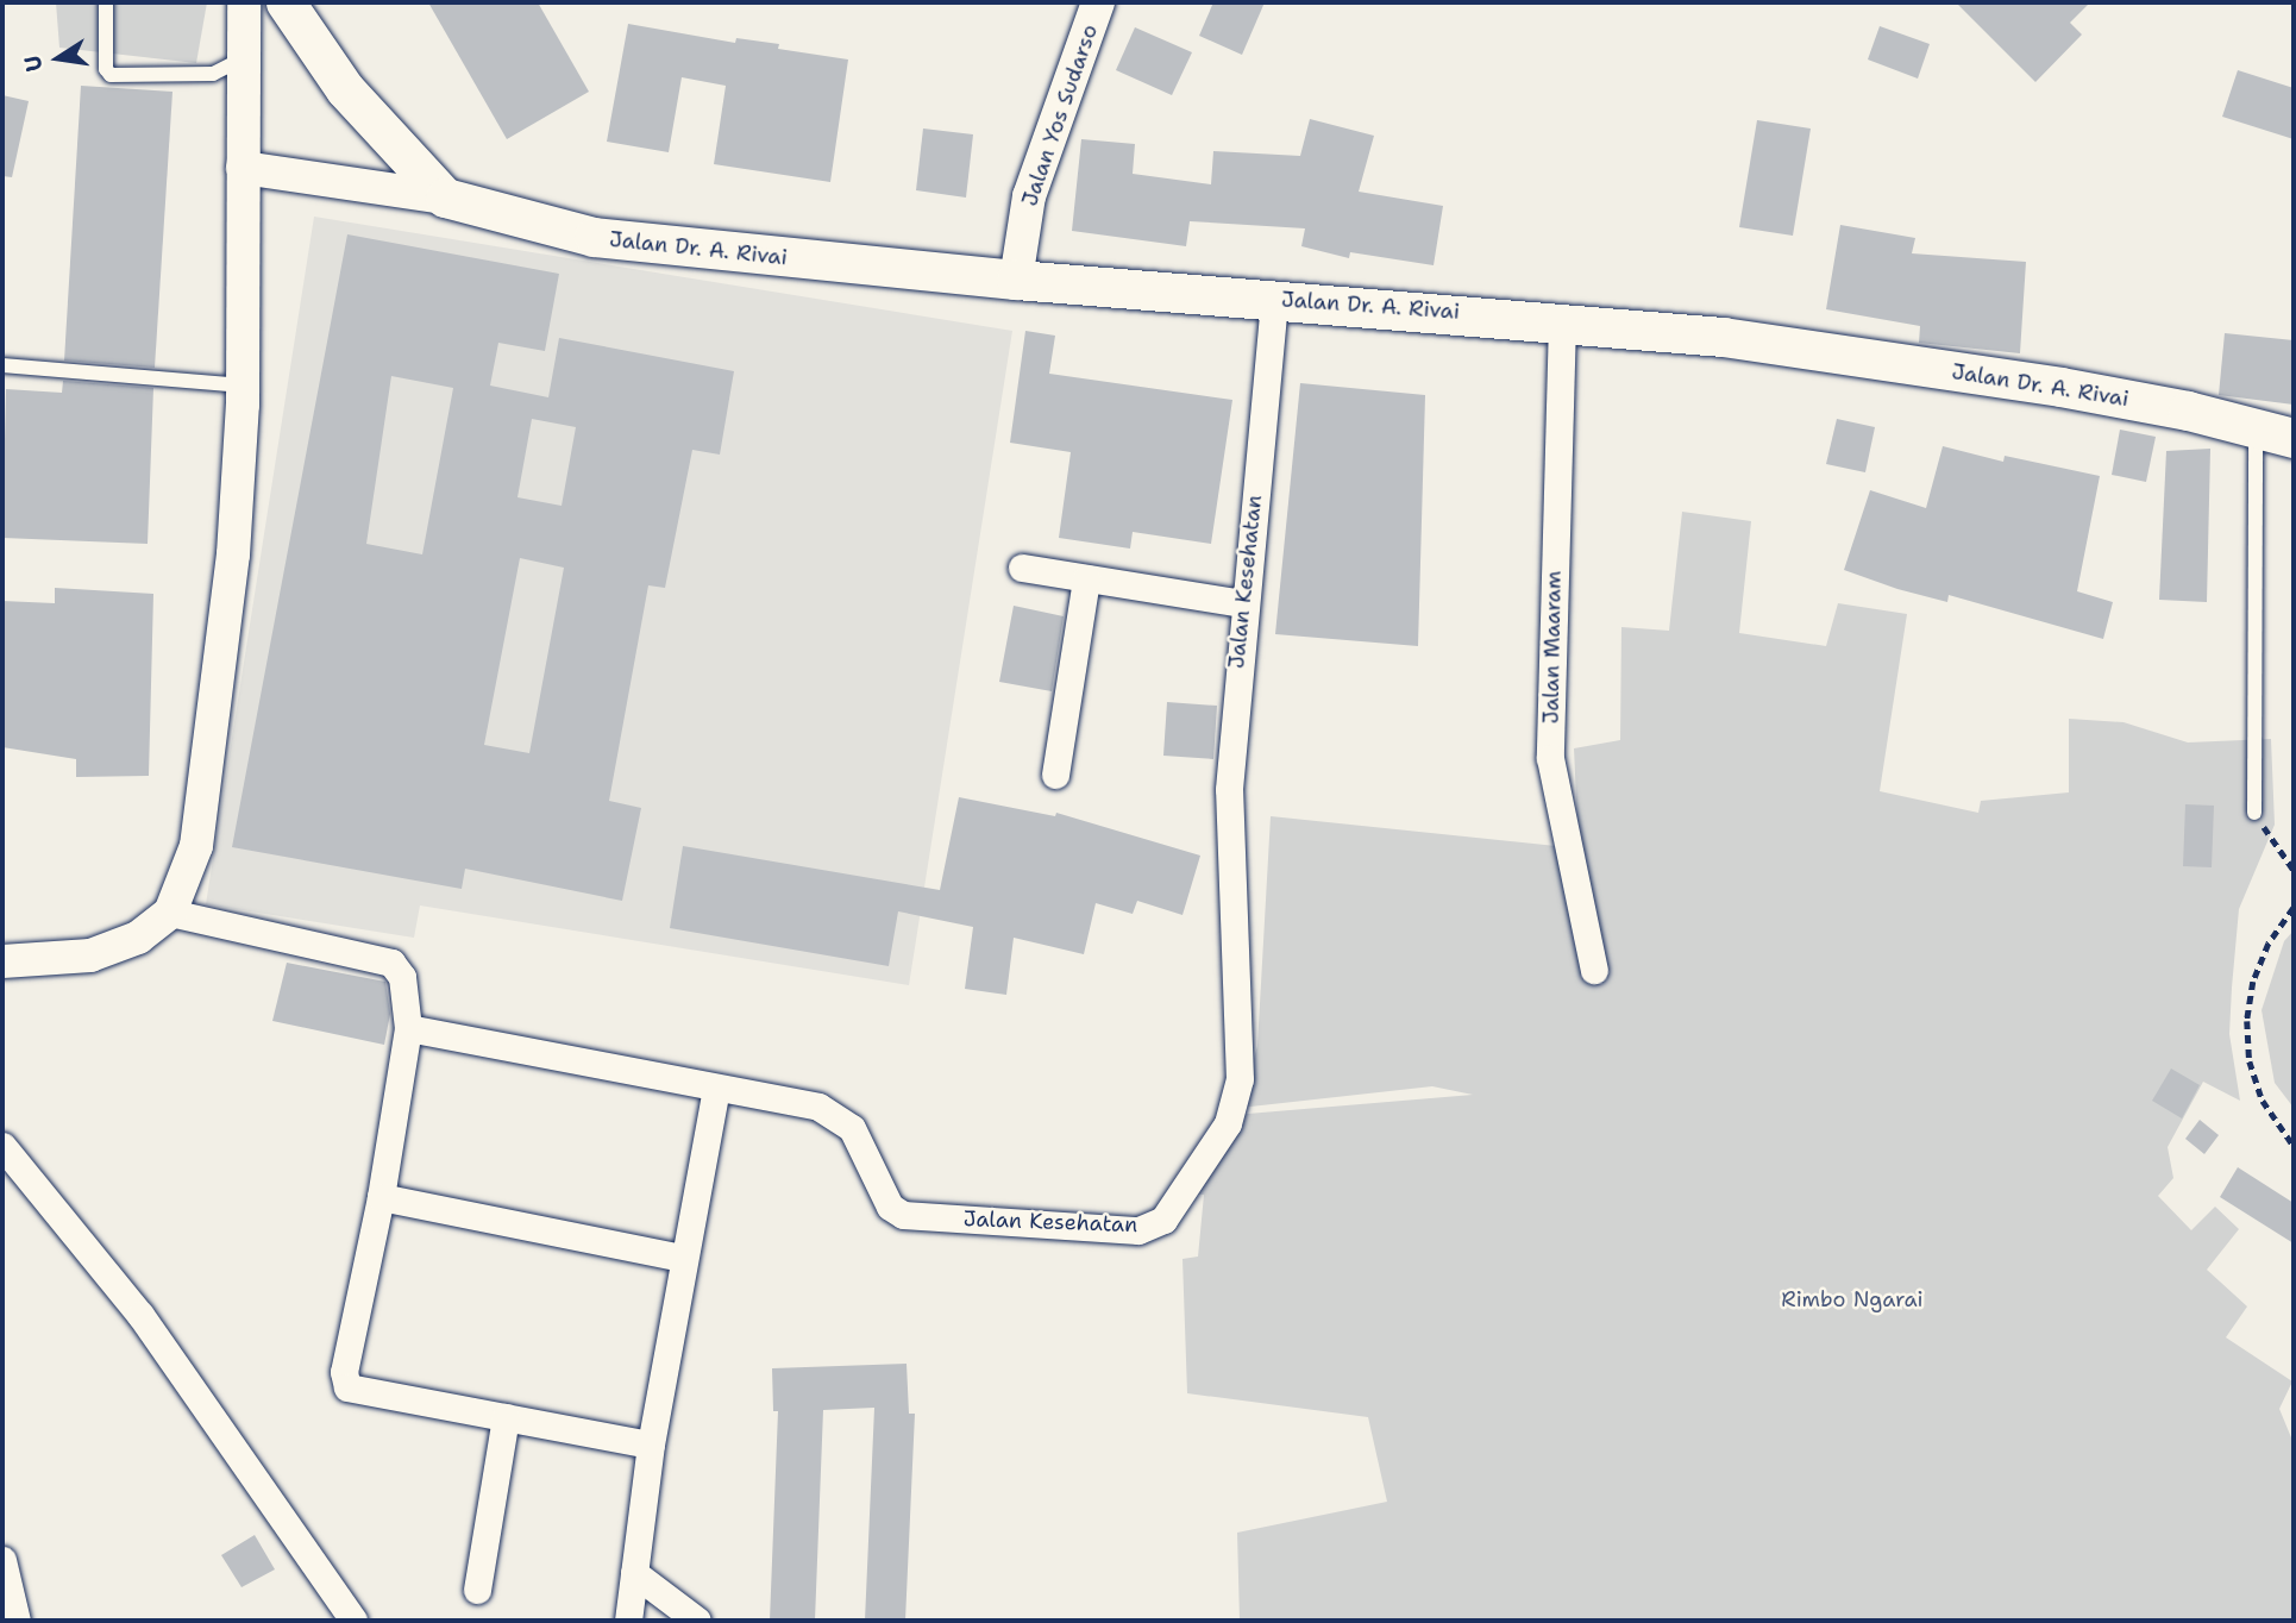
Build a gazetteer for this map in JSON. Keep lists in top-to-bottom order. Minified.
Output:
{"streets":{"main road":["Jalan Dr. A. Rivai"],"street":["Jalan Yos Sudarso","Jalan Kesehatan","Jalan Maaram"]},"crossings":[["Jalan Yos Sudarso","Jalan Dr. A. Rivai"],["Jalan Dr. A. Rivai","Jalan Kesehatan"],["Jalan Dr. A. Rivai","Jalan Maaram"]],"parks":["Rimbo Ngarai"],"north":"left"}
